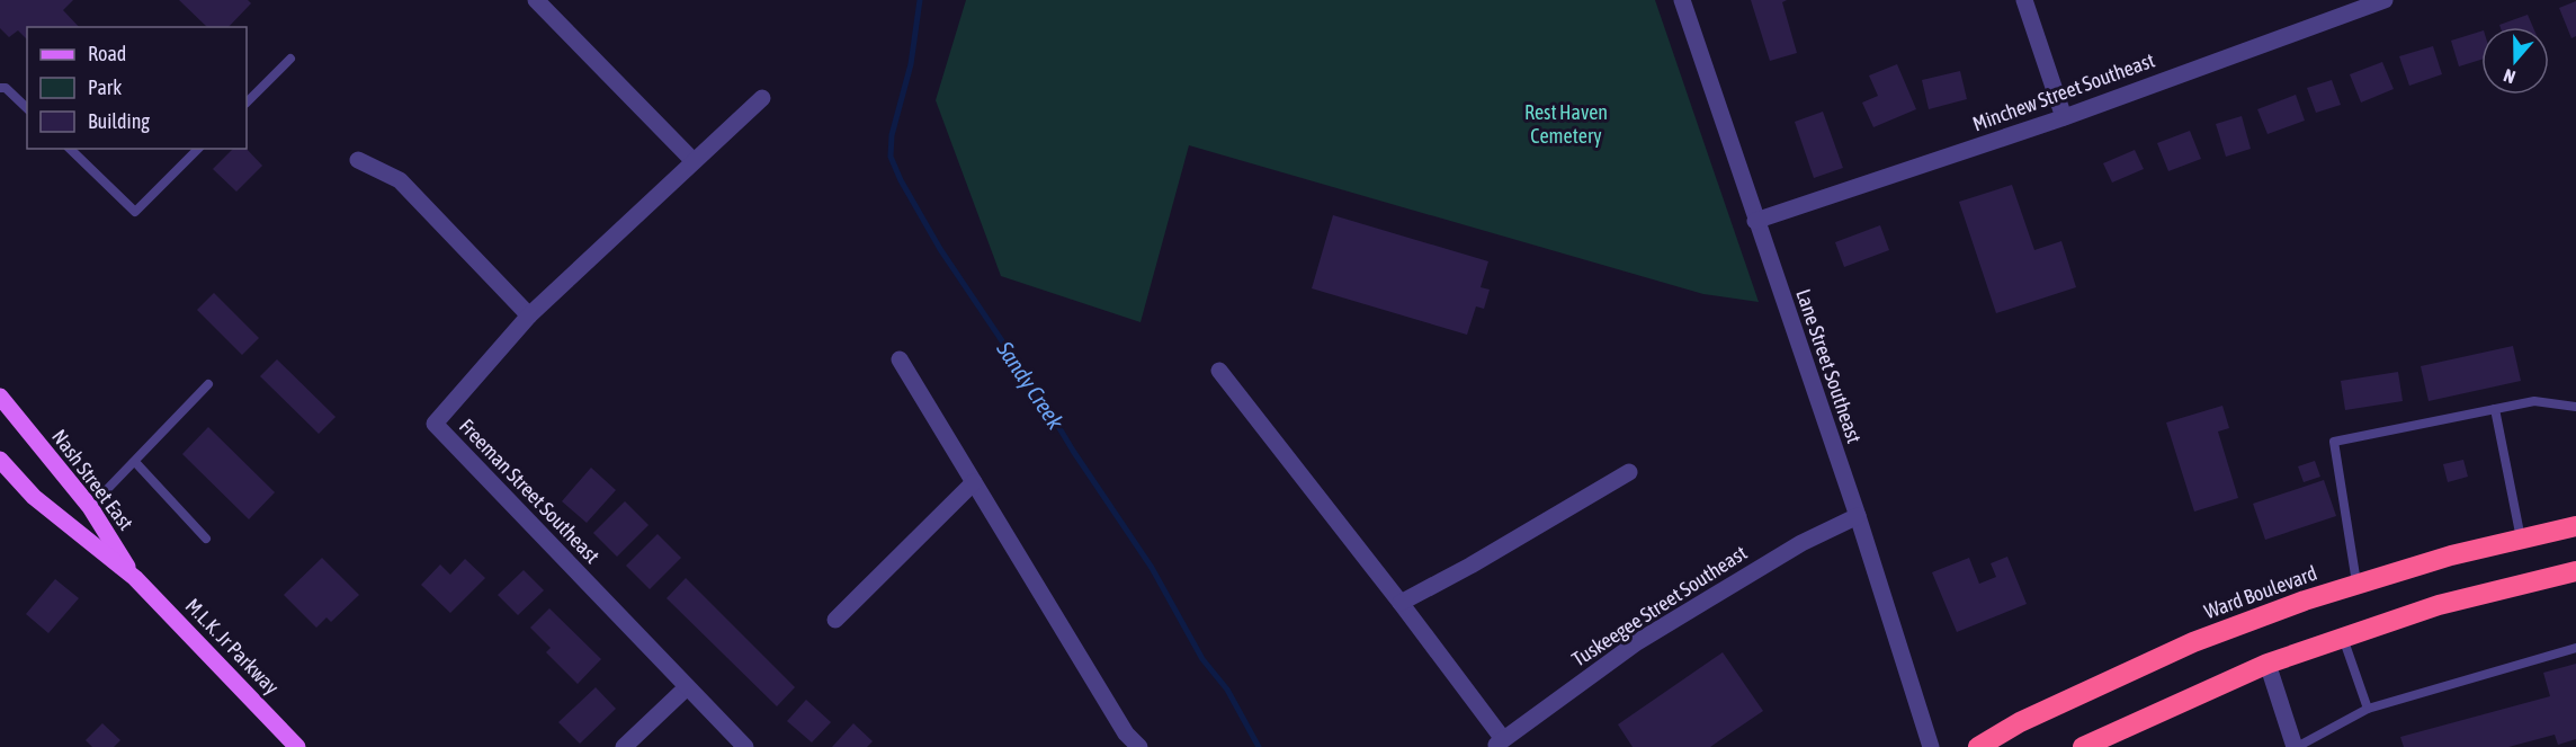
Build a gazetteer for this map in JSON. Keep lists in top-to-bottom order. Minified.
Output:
{"streets":{"highway":["Ward Boulevard"],"main road":["Nash Street East","M.L.K. Jr Parkway"],"street":["Minchew Street Southeast","Lane Street Southeast","Freeman Street Southeast","Tuskeegee Street Southeast"]},"crossings":[["Minchew Street Southeast","Lane Street Southeast"],["Lane Street Southeast","Tuskeegee Street Southeast"],["Nash Street East","M.L.K. Jr Parkway"]],"water":["Sandy Creek"],"parks":["Rest Haven Cemetery"],"legend":["Road","Park","Building"],"north":"bottom"}
